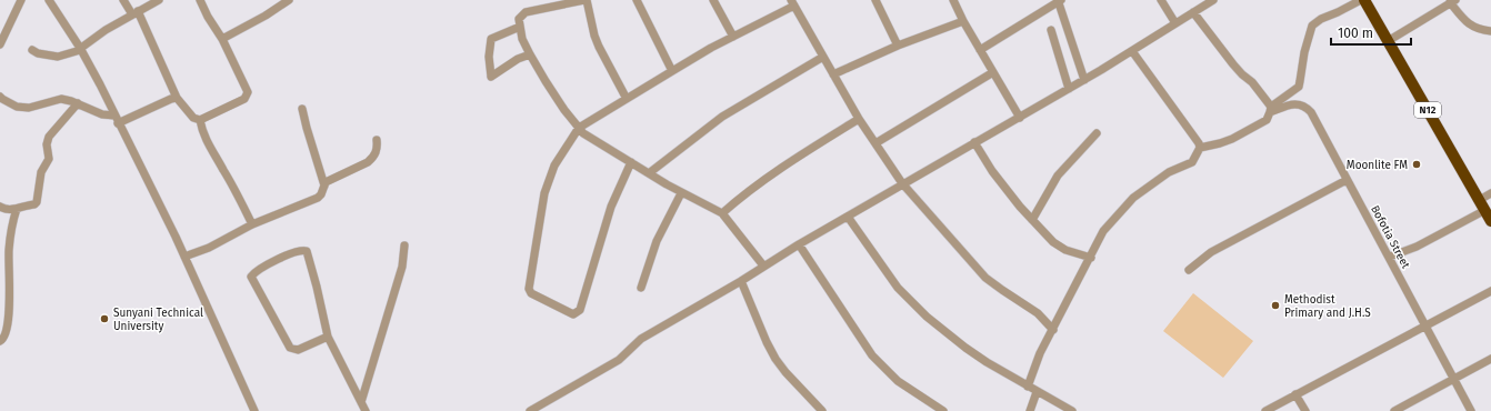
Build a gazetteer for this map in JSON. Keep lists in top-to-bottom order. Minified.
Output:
{"streets":{"highway":["N12"],"street":["Bofotia Street"]},"places":["Moonlite FM","Methodist Primary and J.H.S","Sunyani Technical University"],"scale_bar":"100 m"}
